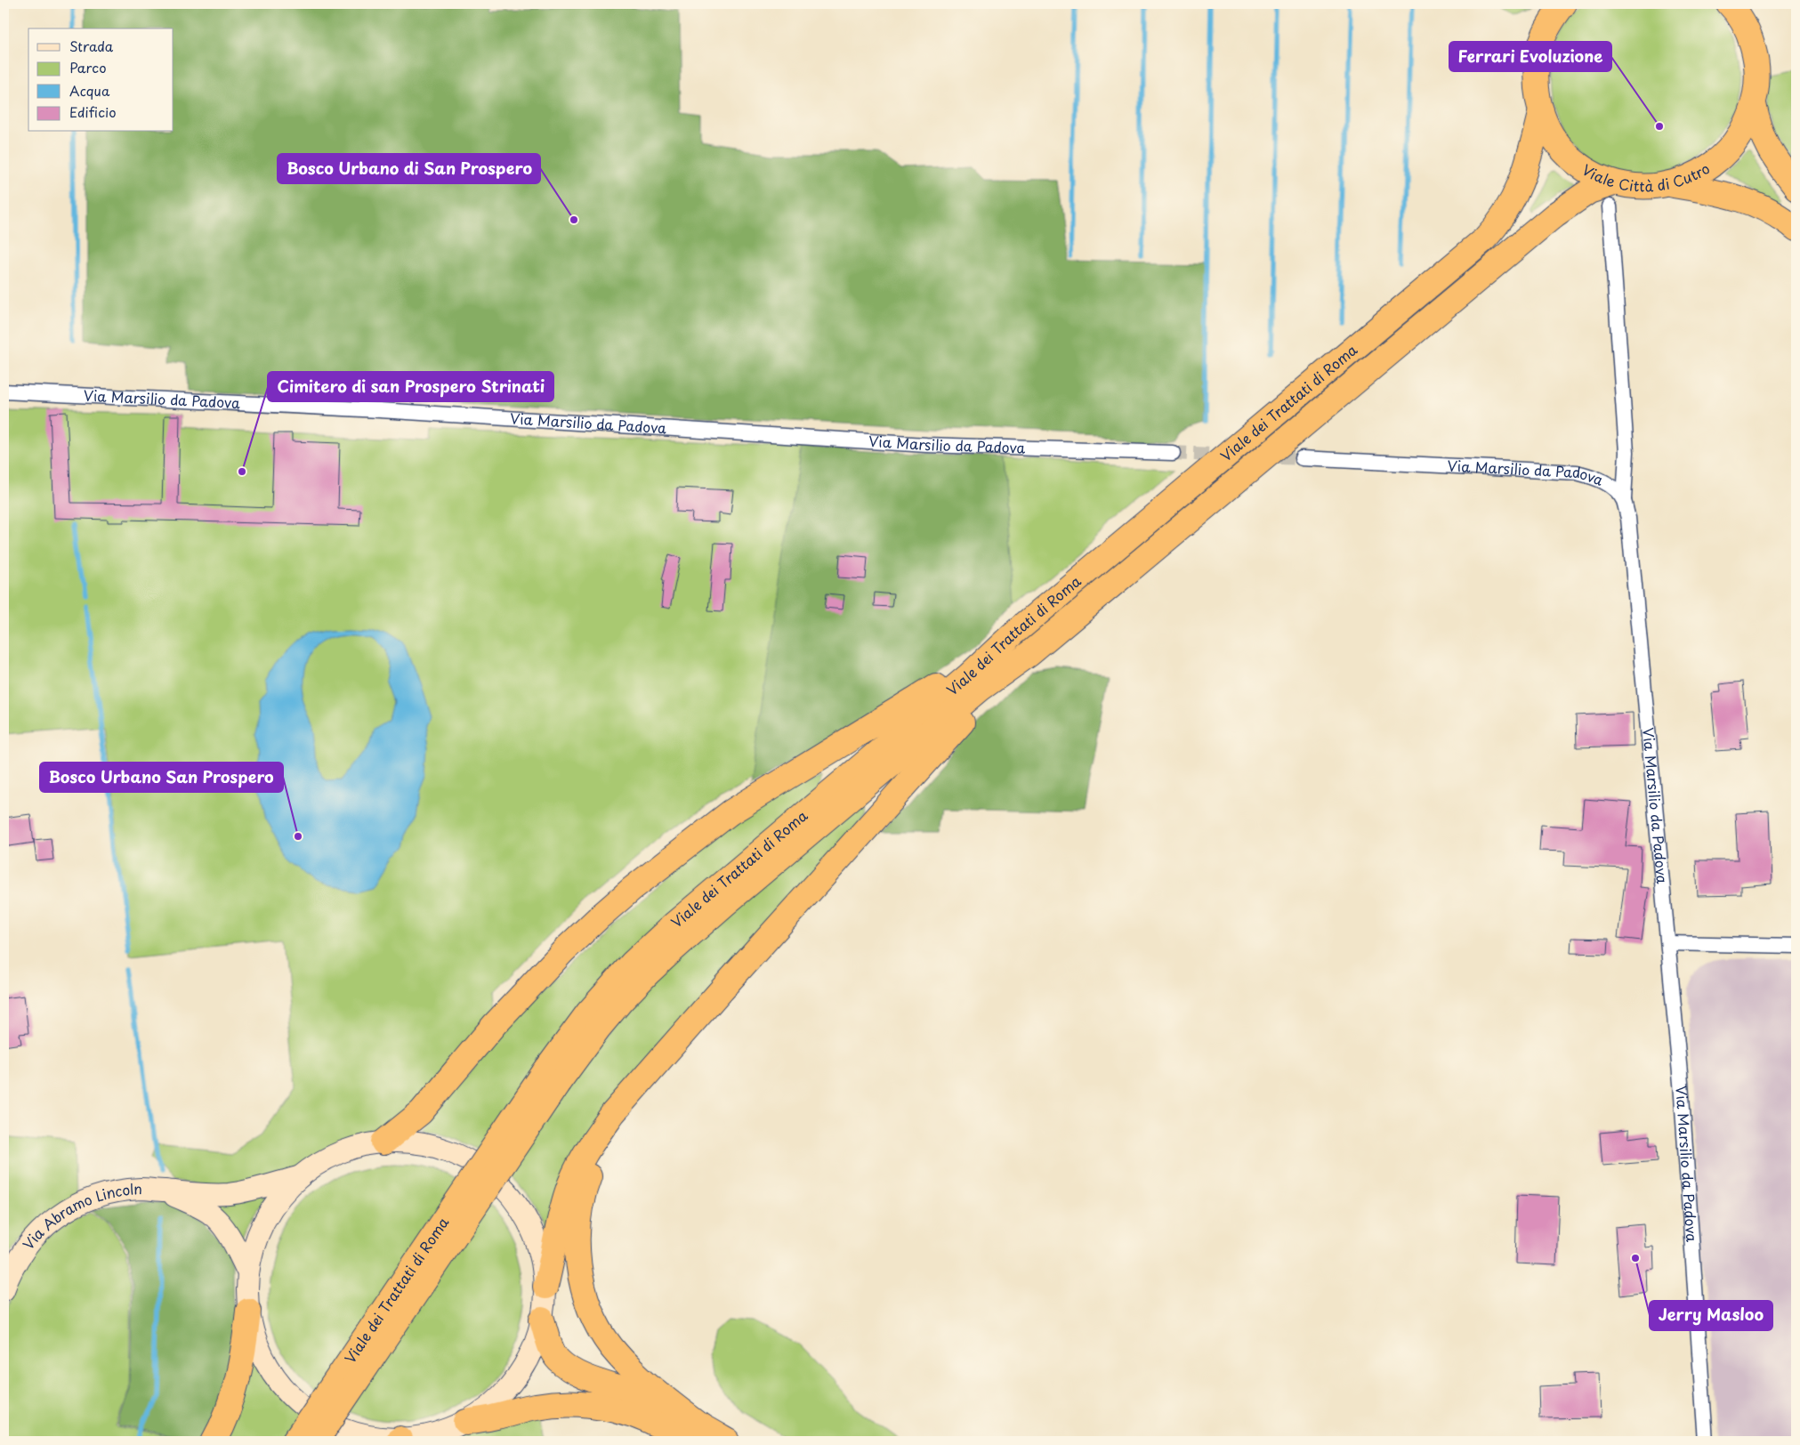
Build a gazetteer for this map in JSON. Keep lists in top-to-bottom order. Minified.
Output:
{"streets":{"highway":["Viale Città di Cutro","Viale dei Trattati di Roma"],"street":["Via Marsilio da Padova","Via Abramo Lincoln"]},"crossings":[["Viale Città di Cutro","Viale dei Trattati di Roma"]],"places":["Ferrari Evoluzione","Bosco Urbano di San Prospero","Cimitero di san Prospero Strinati","Bosco Urbano San Prospero","Jerry Masloo"],"legend":["Strada","Parco","Acqua","Edificio"]}
